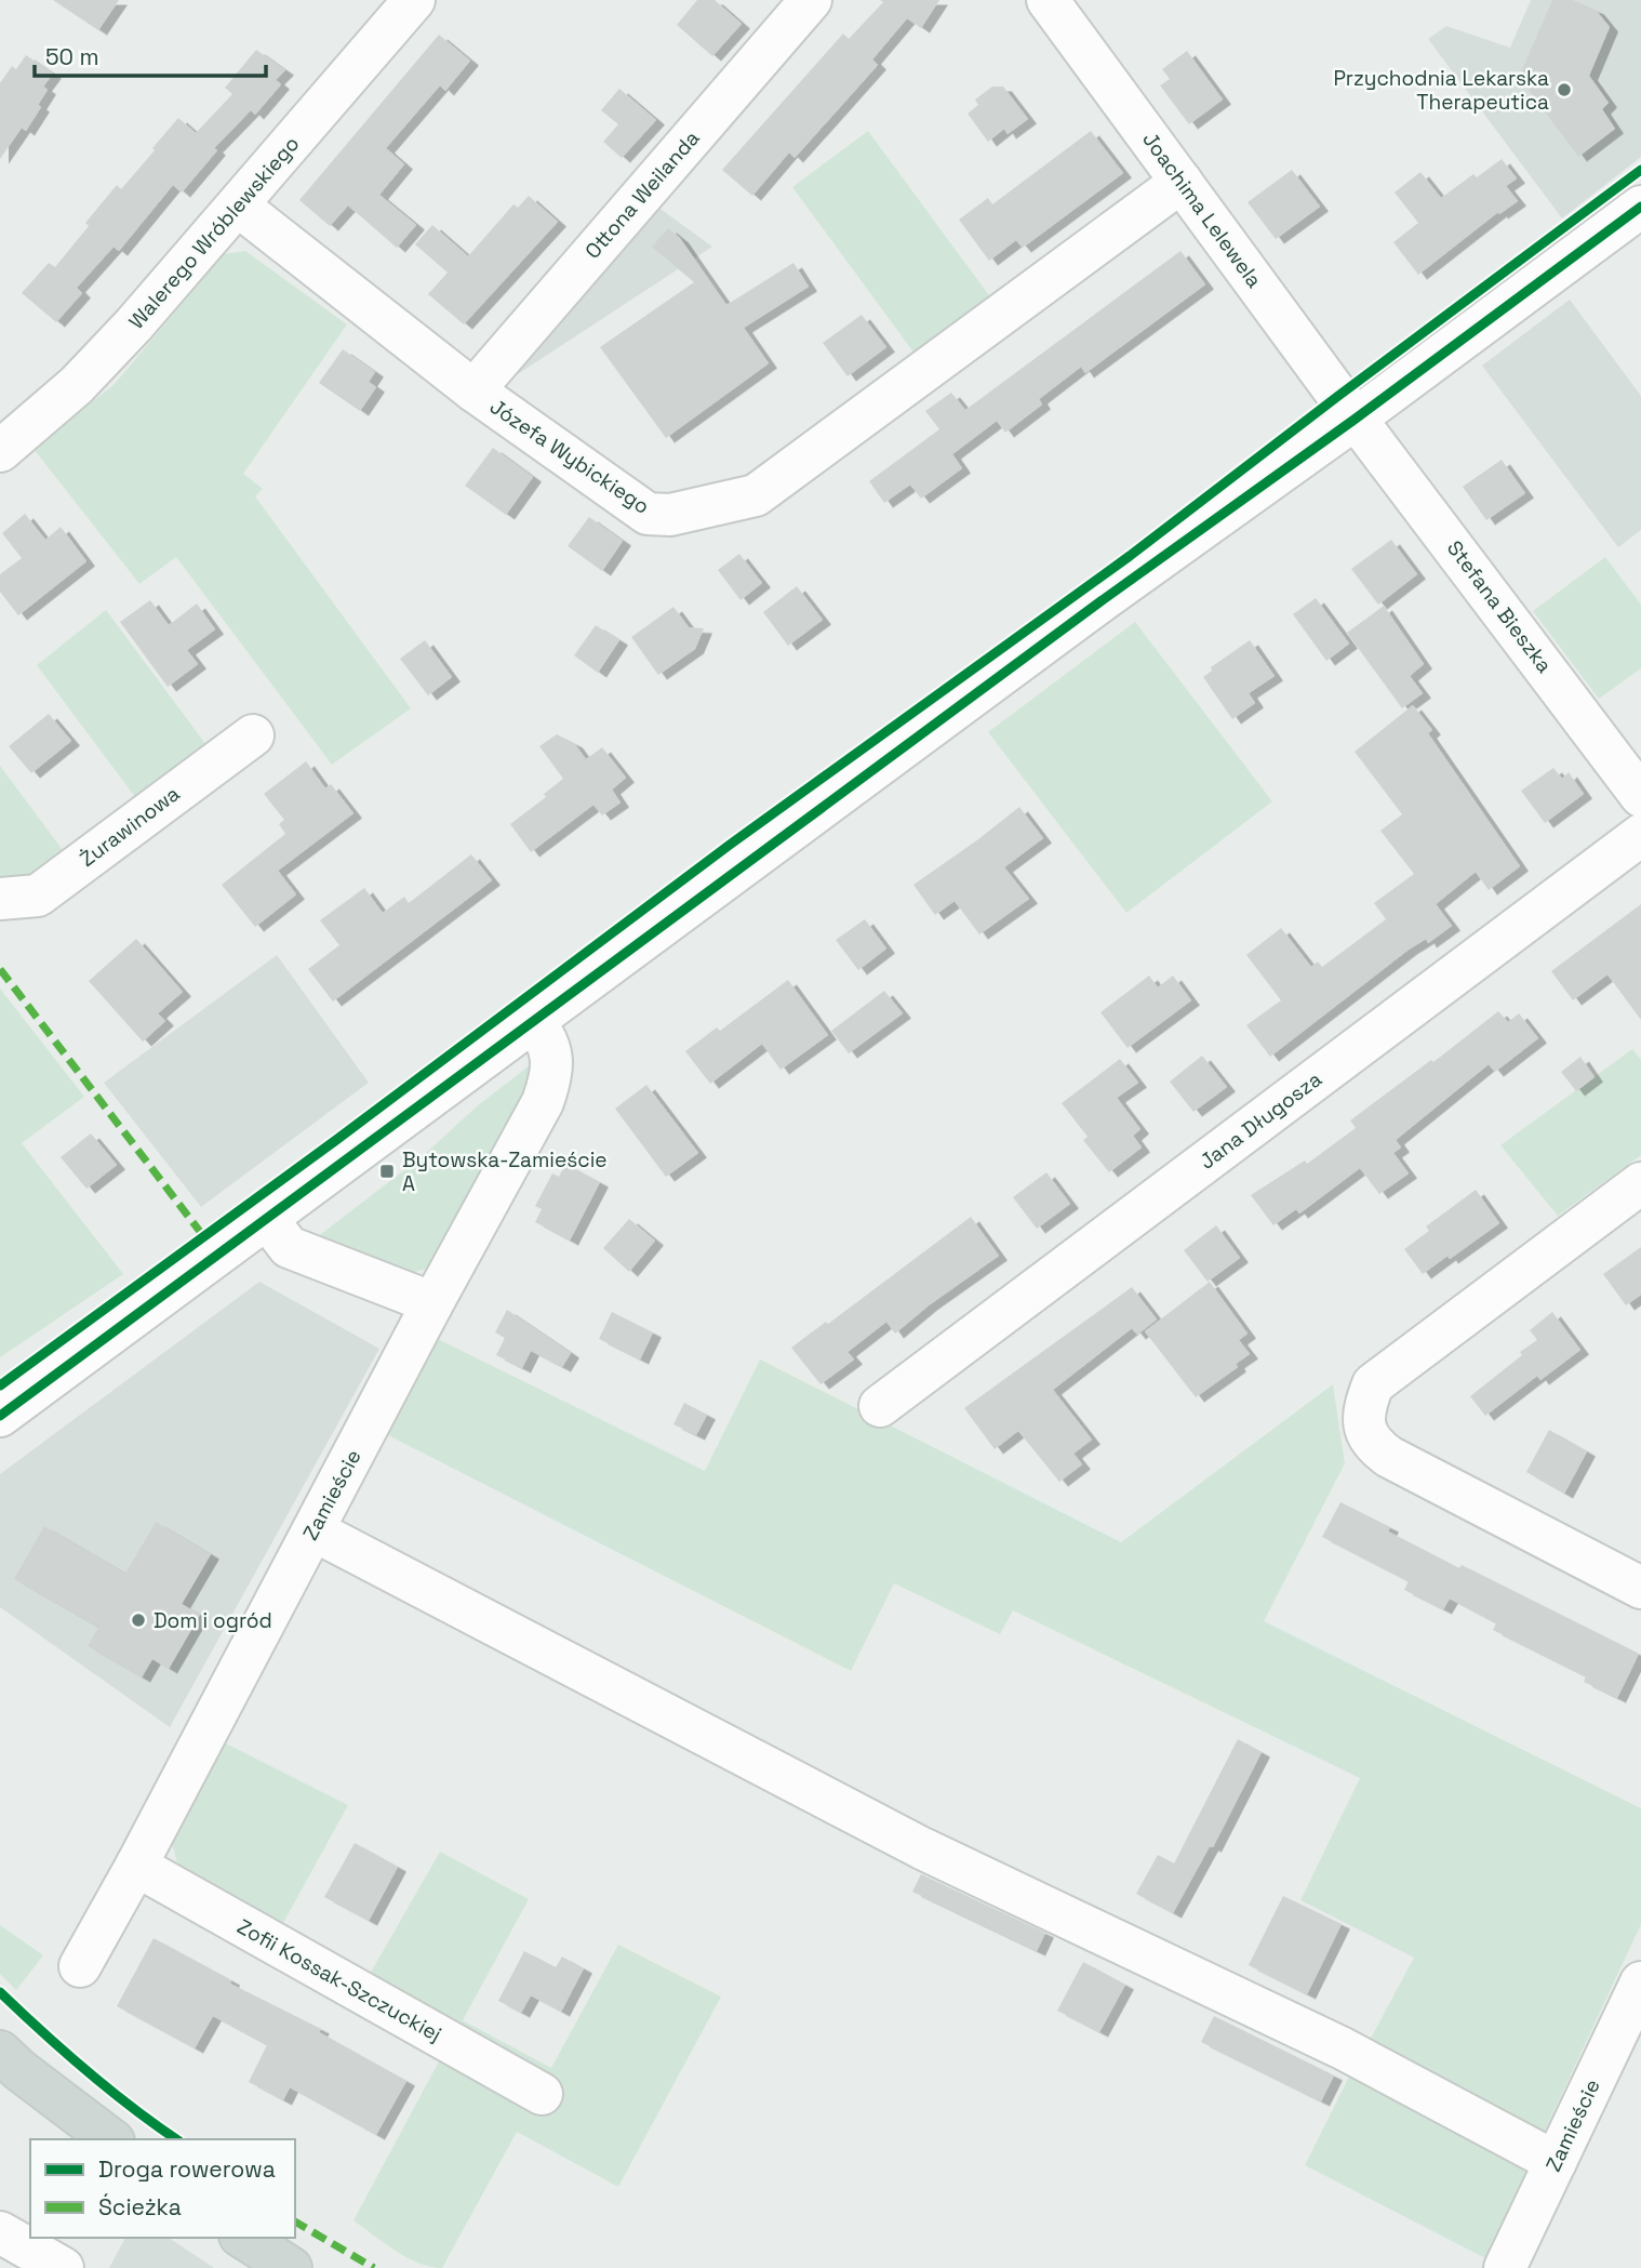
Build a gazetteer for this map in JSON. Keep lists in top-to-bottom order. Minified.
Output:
{"streets":{"street":["Ottona Weilanda","Joachima Lelewela","Walerego Wróblewskiego","Józefa Wybickiego","Stefana Bieszka","Żurawinowa","Jana Długosza","Zamieście","Zofii Kossak-Szczuckiej"]},"crossings":[["Ottona Weilanda","Józefa Wybickiego"],["Joachima Lelewela","Józefa Wybickiego"],["Joachima Lelewela","Stefana Bieszka"],["Walerego Wróblewskiego","Józefa Wybickiego"],["Zamieście","Zofii Kossak-Szczuckiej"]],"places":{"other":["Przychodnia Lekarska Therapeutica","Dom i ogród"],"transit":["Bytowska-Zamieście A"]},"legend":["Droga rowerowa","Ścieżka"],"scale_bar":"50 m"}
